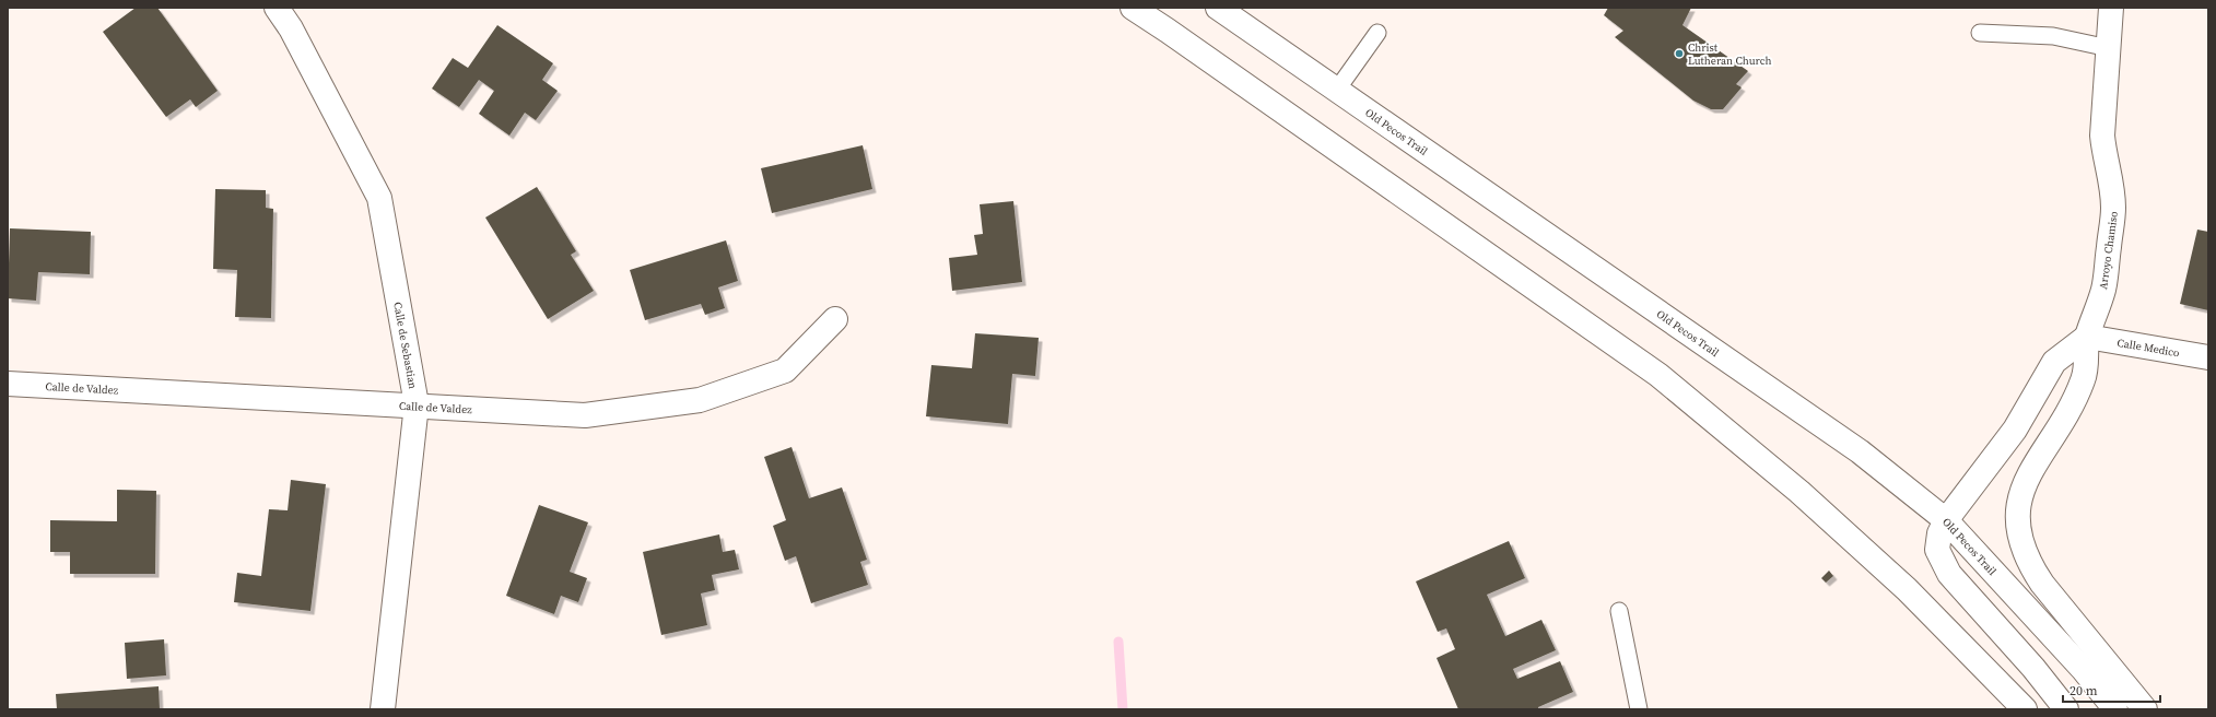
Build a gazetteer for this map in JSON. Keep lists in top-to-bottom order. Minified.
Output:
{"streets":{"street":["Old Pecos Trail","Arroyo Chamiso","Calle de Sebastian","Calle Medico","Calle de Valdez"]},"crossings":[["Arroyo Chamiso","Calle Medico"],["Calle de Sebastian","Calle de Valdez"]],"places":["Christ Lutheran Church"],"scale_bar":"20 m"}
